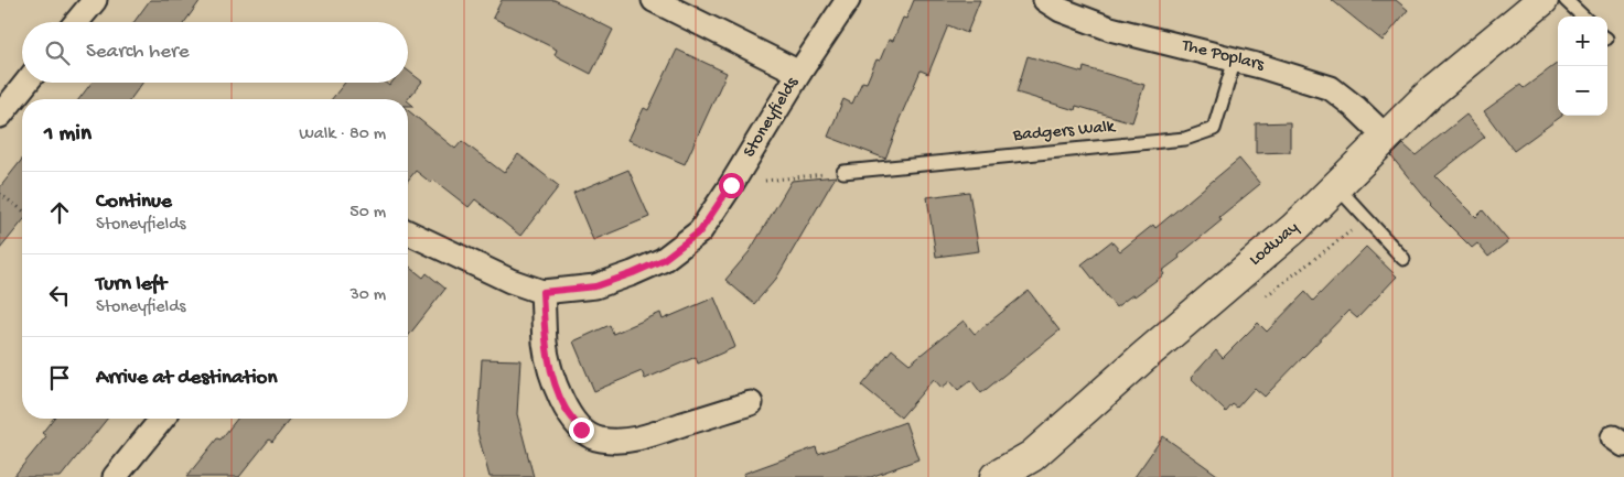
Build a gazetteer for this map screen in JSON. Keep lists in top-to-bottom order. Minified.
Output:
{"streets":{"street":["The Poplars","Stoneyfields","Lodway"],"lane":["Badgers Walk"]},"crossings":[["The Poplars","Badgers Walk"],["The Poplars","Lodway"]],"page":{"map_buttons":["+","−"],"search":"Search here","heading":["1 min","Walk · 80 m"],"list":[["Continue","Stoneyfields","50 m"],["Turn left","Stoneyfields","30 m"],"Arrive at destination"]}}
